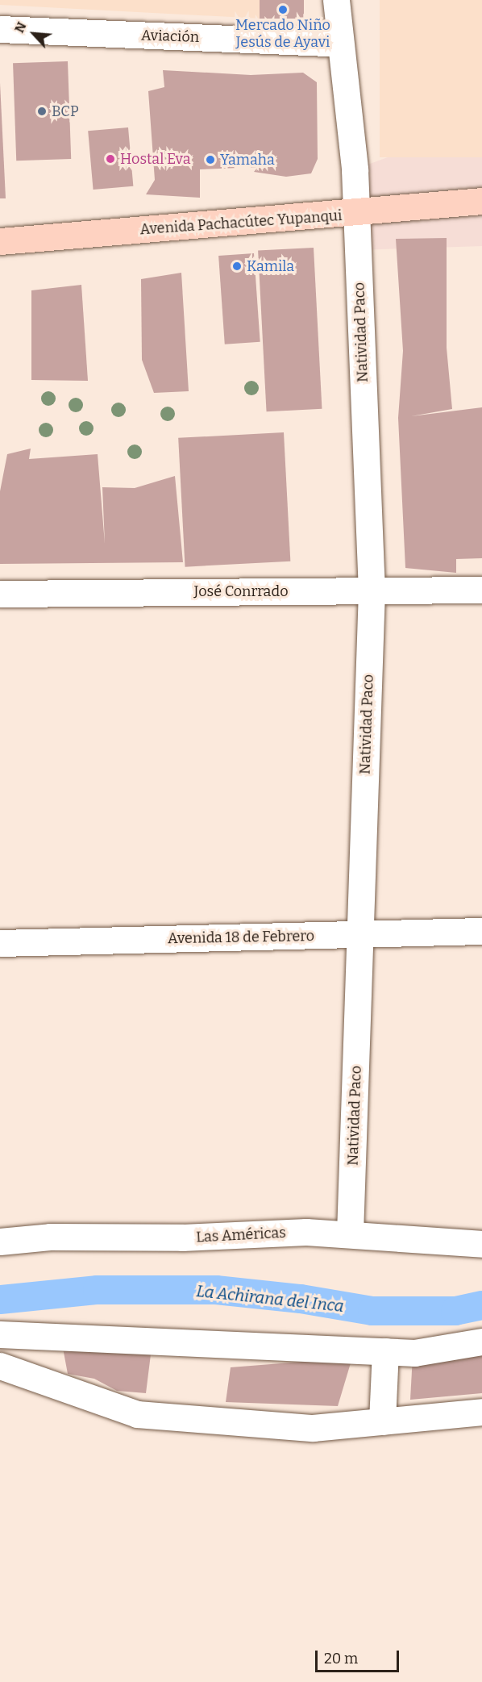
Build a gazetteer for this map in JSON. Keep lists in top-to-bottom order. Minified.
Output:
{"streets":{"main road":["Avenida Pachacútec Yupanqui"],"street":["Aviación","Natividad Paco","José Conrrado","Avenida 18 de Febrero","Las Américas"]},"crossings":[["Aviación","Natividad Paco"],["Avenida Pachacútec Yupanqui","Natividad Paco"],["Natividad Paco","José Conrrado"],["Natividad Paco","Avenida 18 de Febrero"],["Natividad Paco","Las Américas"]],"water":["La Achirana del Inca"],"places":["Mercado Niño Jesús de Ayavi","BCP","Hostal Eva","Yamaha","Kamila"],"scale_bar":"20 m","north":"top left"}
